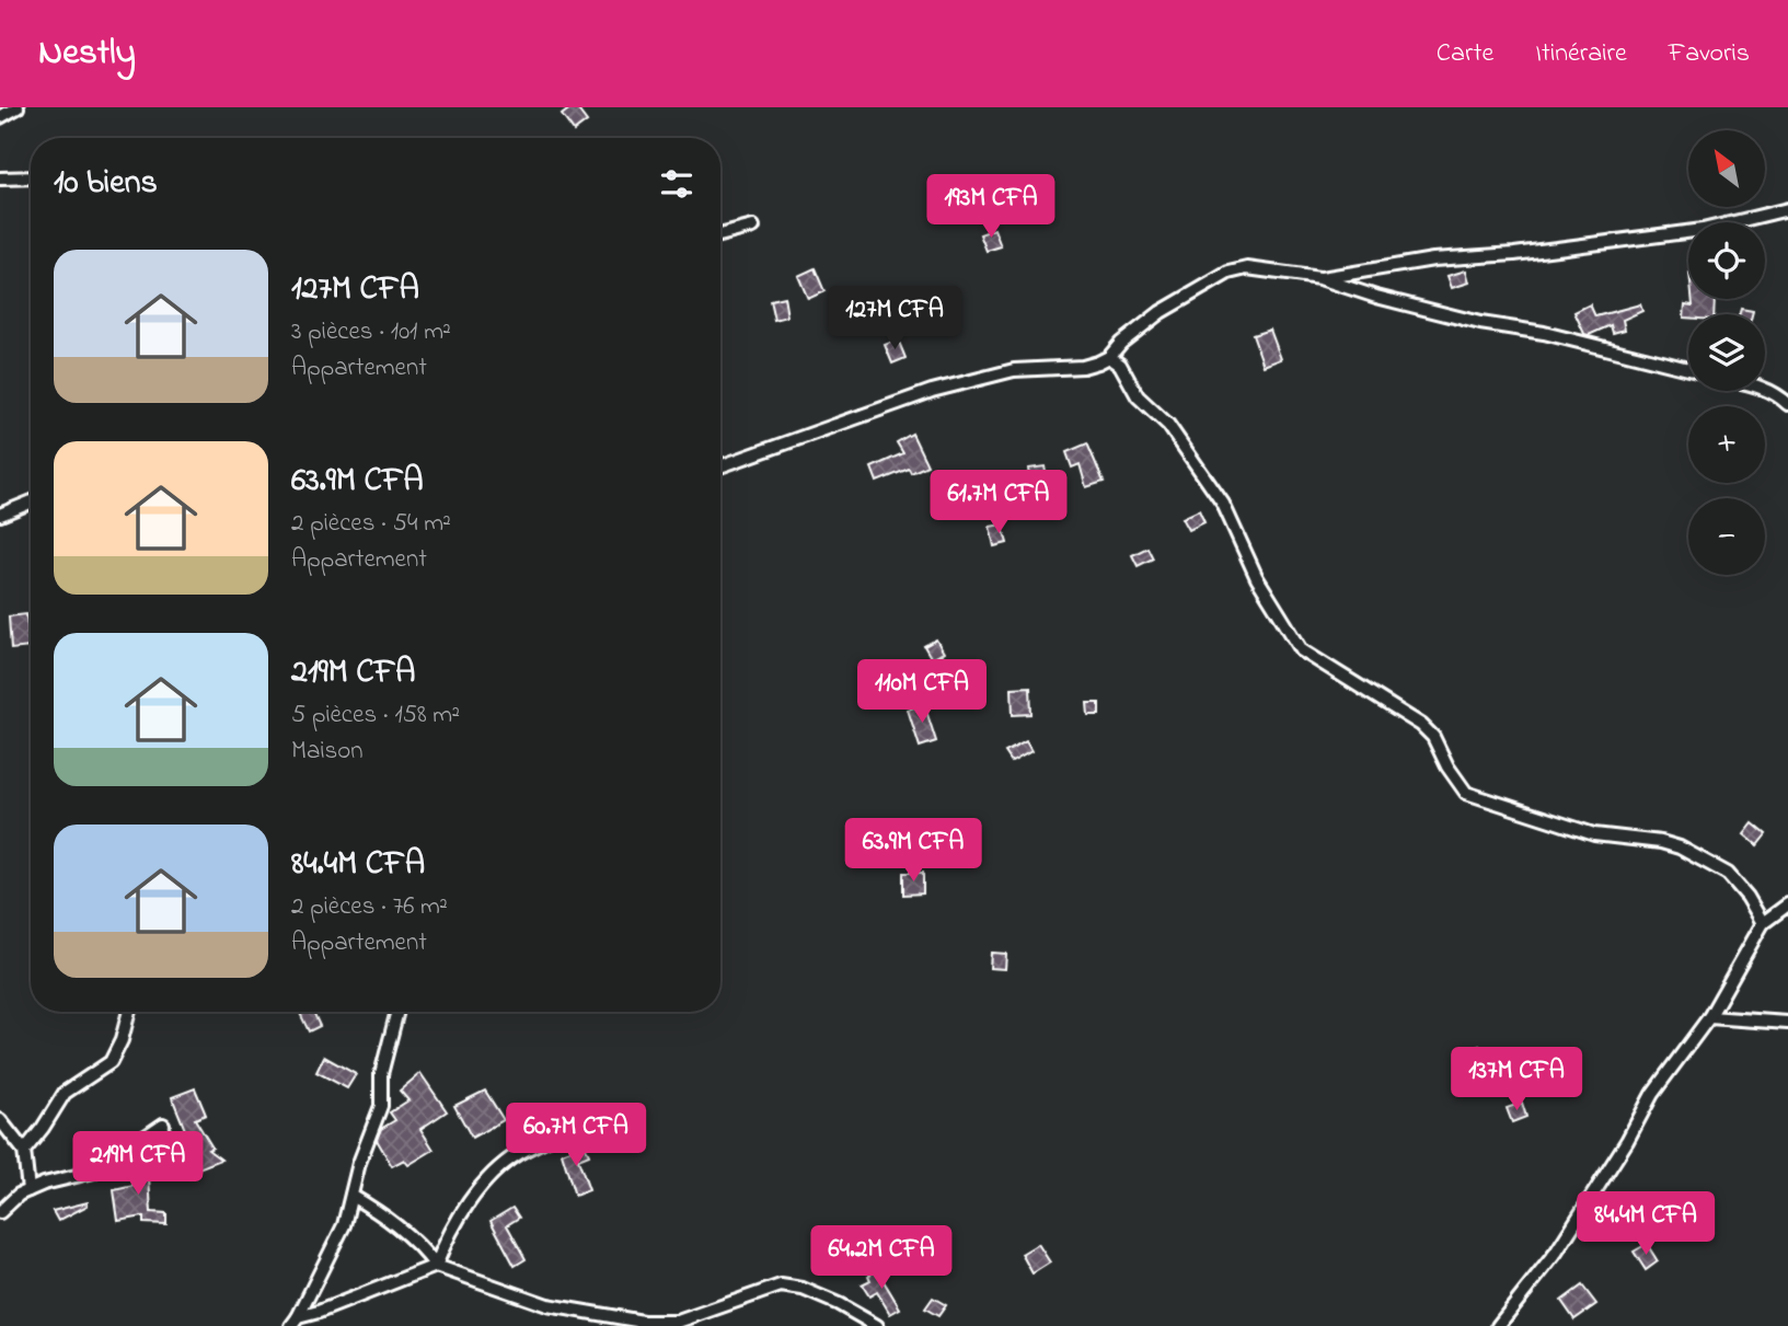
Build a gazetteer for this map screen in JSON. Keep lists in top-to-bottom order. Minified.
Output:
{"north":"top left","page":{"header":"Nestly","nav":["Carte","Itinéraire","Favoris"],"map_buttons":["+","−"],"heading":"10 biens","price":["193M CFA","127M CFA","61.7M CFA","110M CFA","63.9M CFA","137M CFA","60.7M CFA","219M CFA","84.4M CFA","64.2M CFA"],"list":[{"name":"127M CFA","note":"3 pièces · 101 m² · Appartement"},{"name":"63.9M CFA","note":"2 pièces · 54 m² · Appartement"},{"name":"219M CFA","note":"5 pièces · 158 m² · Maison"},{"name":"84.4M CFA","note":"2 pièces · 76 m² · Appartement"}]}}
